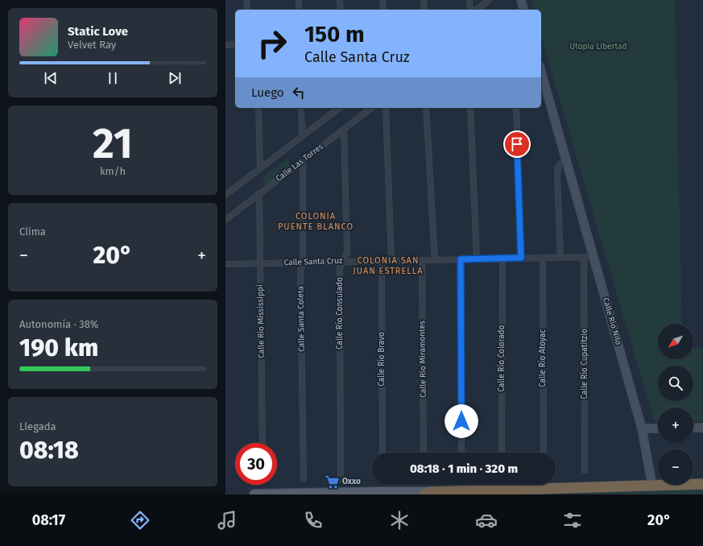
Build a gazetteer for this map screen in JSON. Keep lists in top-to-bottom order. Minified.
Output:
{"streets":{"street":["Calle Las Torres","Calle Santa Cruz","Calle Río Consulado","Calle Santa Coleta","Calle Río Mississippi","Calle Río Nilo","Calle Río Colorado","Calle Río Atoyac","Calle Río Bravo","Calle Río Miramontes","Calle Río Cupatitzio"]},"crossings":[["Calle Las Torres","Calle Río Consulado"],["Calle Las Torres","Calle Santa Coleta"],["Calle Las Torres","Calle Río Mississippi"],["Calle Santa Cruz","Calle Río Consulado"],["Calle Santa Cruz","Calle Santa Coleta"],["Calle Santa Cruz","Calle Río Mississippi"],["Calle Santa Cruz","Calle Río Nilo"],["Calle Santa Cruz","Calle Río Colorado"],["Calle Santa Cruz","Calle Río Atoyac"],["Calle Santa Cruz","Calle Río Bravo"],["Calle Santa Cruz","Calle Río Miramontes"],["Calle Santa Cruz","Calle Río Cupatitzio"]],"districts":["COLONIA PUENTE BLANCO","COLONIA SAN JUAN ESTRELLA"],"parks":["Utopia Libertad"],"places":{"supermarket":["Oxxo"]},"north":"bottom left","page":{"turn":["150 m","Calle Santa Cruz"],"song":["Static Love","Velvet Ray"],"then":"Luego","tile":[["21","km/h"],"Clima",["Autonomía · 38%","190 km"],["Llegada","08:18"]],"heat":["−","20°","+"],"map_buttons":["+","−"],"limit":"30","trip":"08:18 · 1 min · 320 m","tabs":["08:17","20°"]}}
